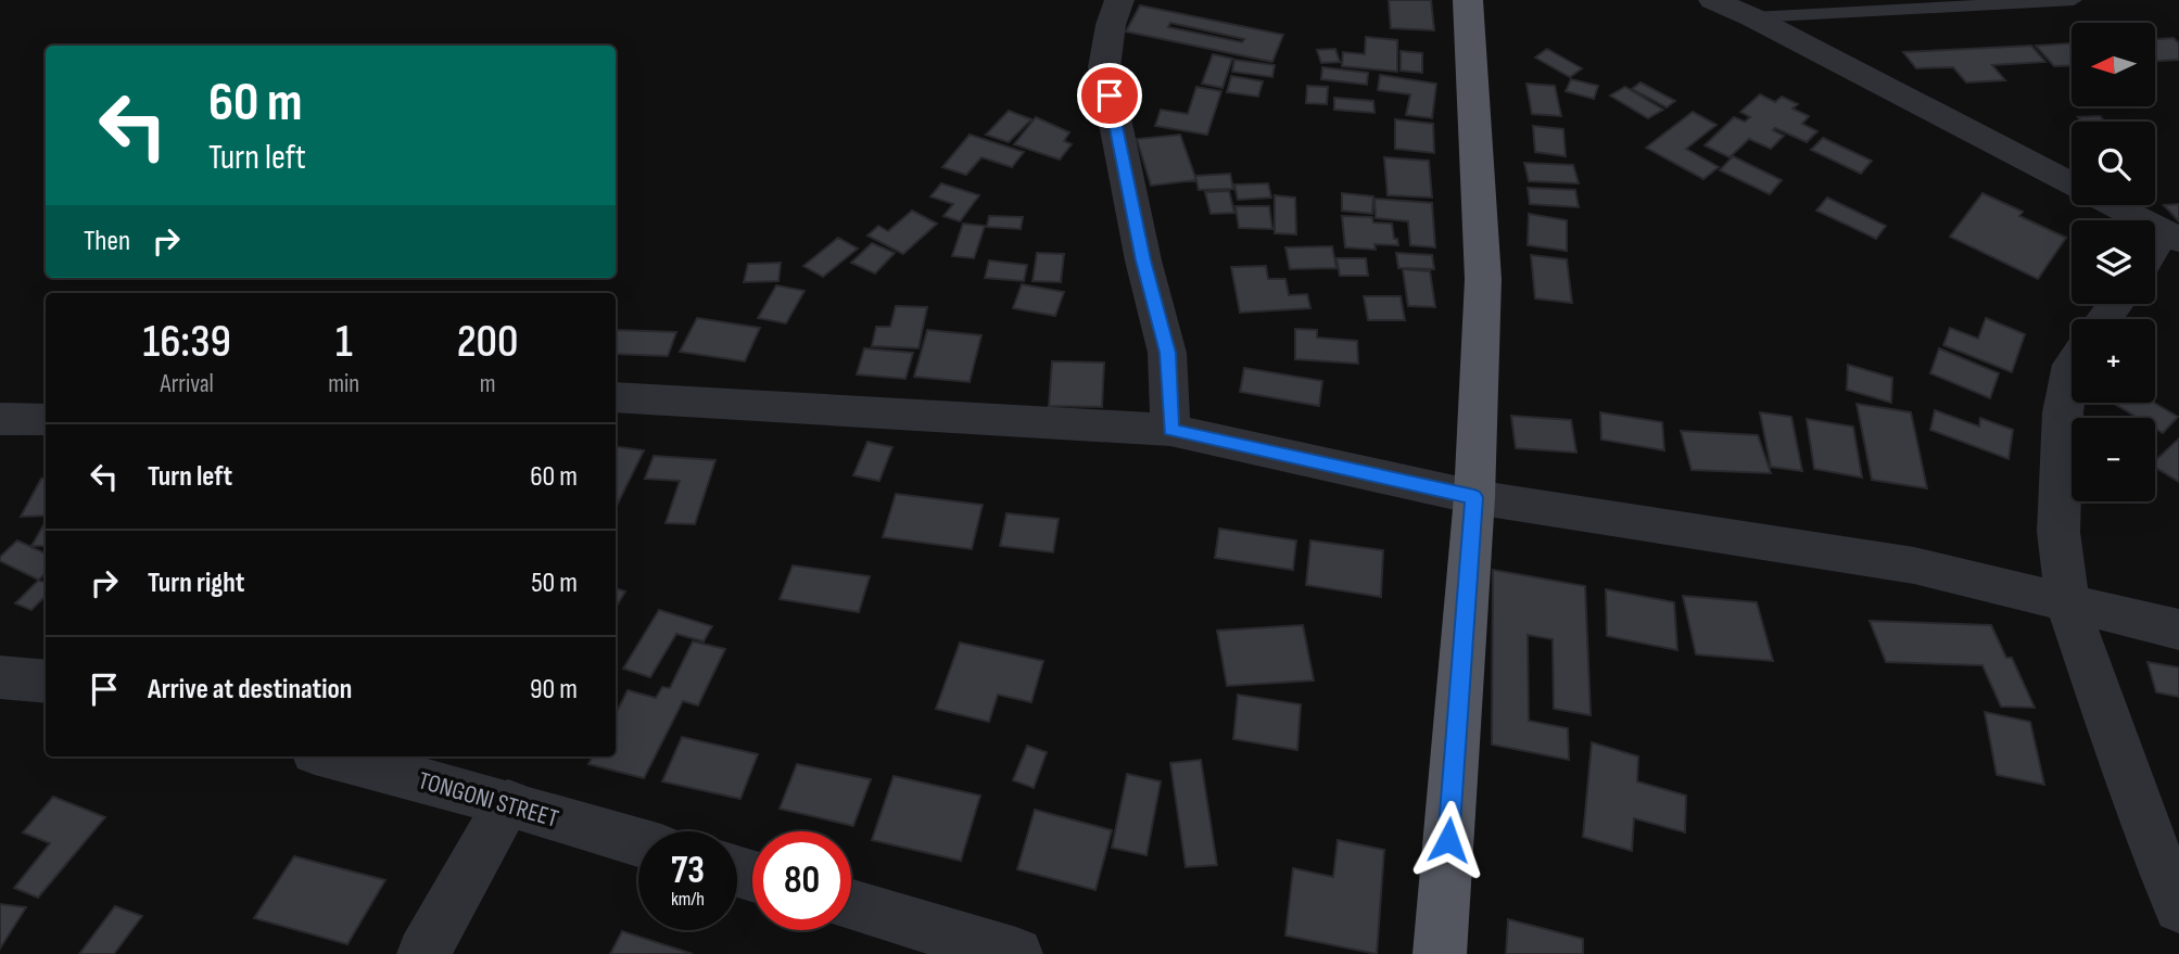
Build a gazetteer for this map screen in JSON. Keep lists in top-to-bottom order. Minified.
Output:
{"streets":{"street":["TONGONI STREET"]},"north":"left","page":{"map_buttons":["+","−"],"turn":["60 m","Turn left"],"then":"Then","eta":["16:39","Arrival","1","min","200","m"],"list":[{"name":"Turn left","value":"60 m"},{"name":"Turn right","value":"50 m"},{"name":"Arrive at destination","value":"90 m"}],"speed":"73 km/h","limit":"80"}}
